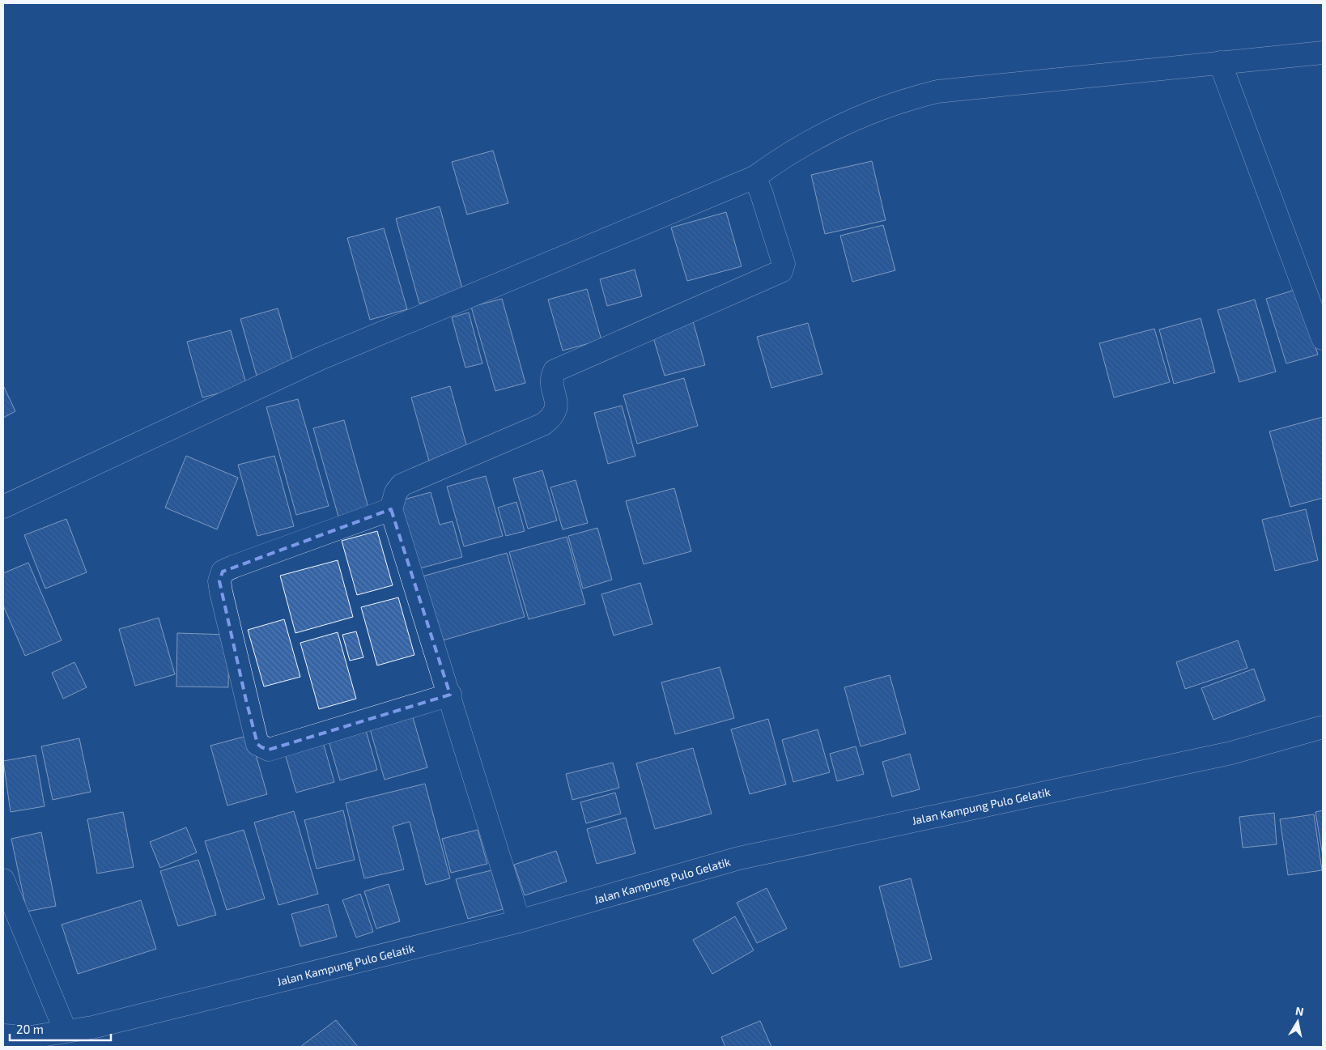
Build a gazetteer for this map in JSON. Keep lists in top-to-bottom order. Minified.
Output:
{"streets":{"street":["Jalan Kampung Pulo Gelatik"]},"scale_bar":"20 m","north":"top"}
